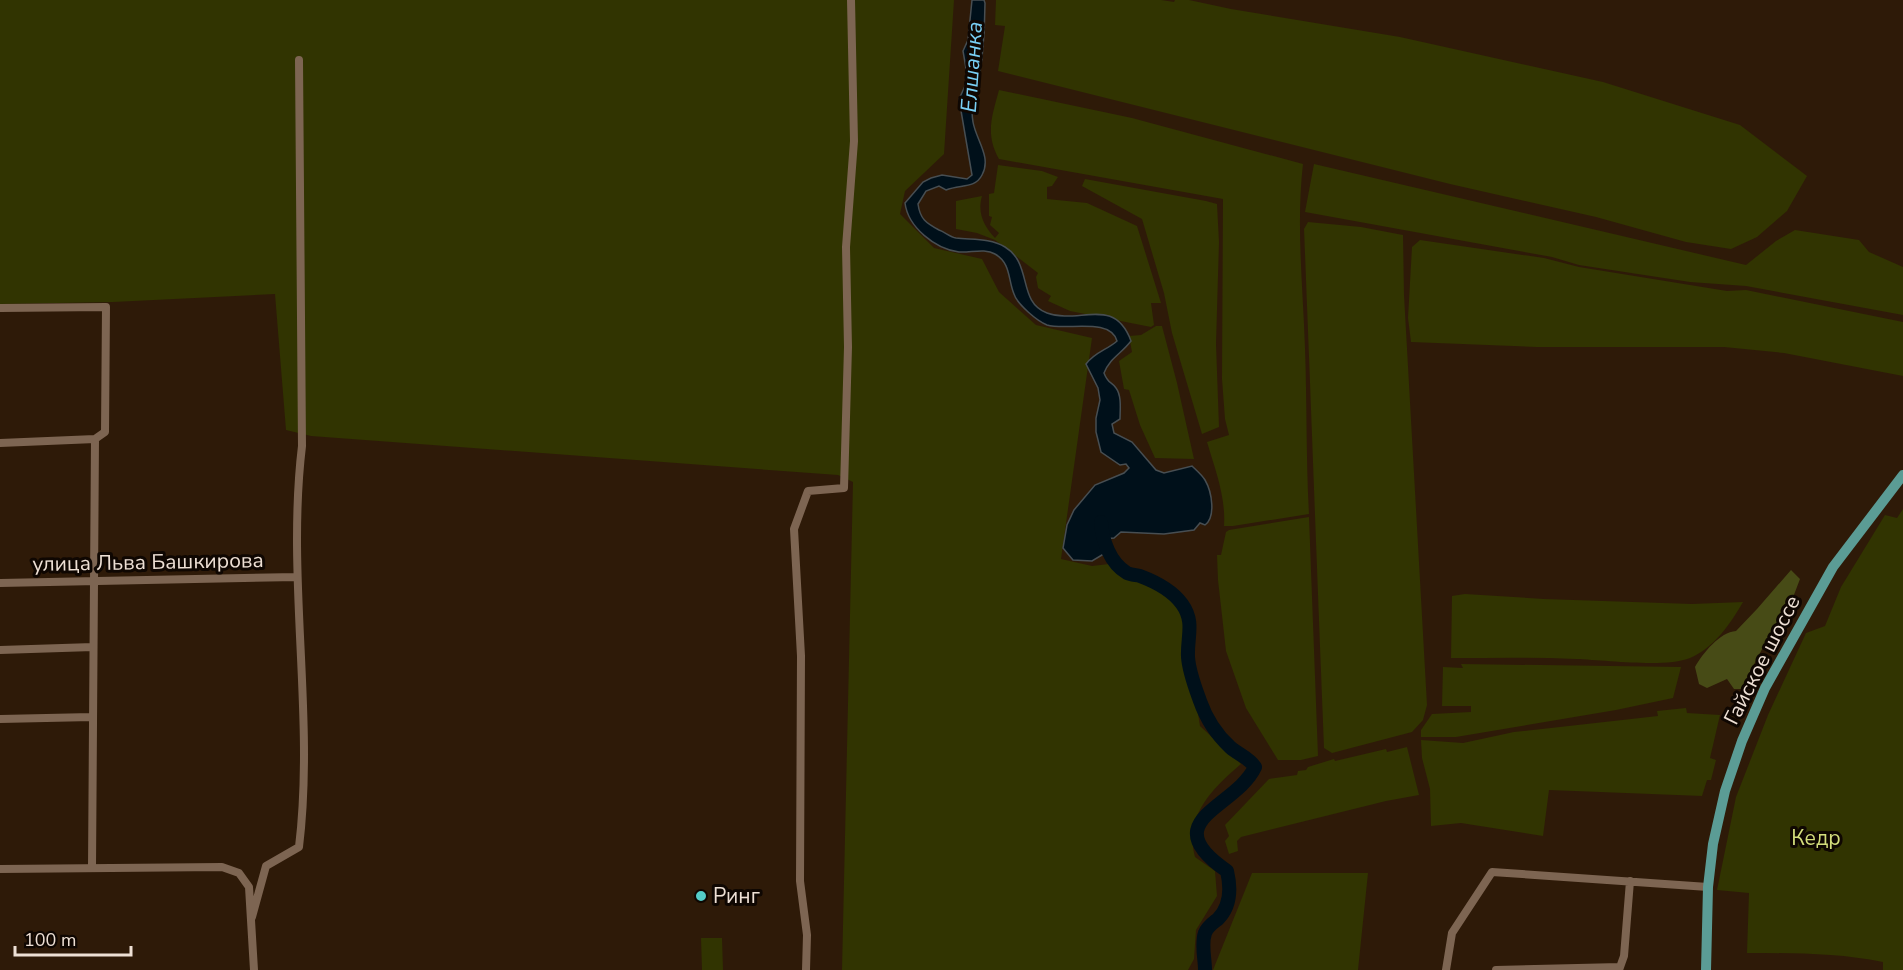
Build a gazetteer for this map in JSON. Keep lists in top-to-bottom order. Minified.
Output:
{"streets":{"main road":["Гайское шоссе"],"street":["улица Льва Башкирова"]},"water":["Елшанка"],"parks":["Кедр"],"places":["Ринг"],"scale_bar":"100 m"}
